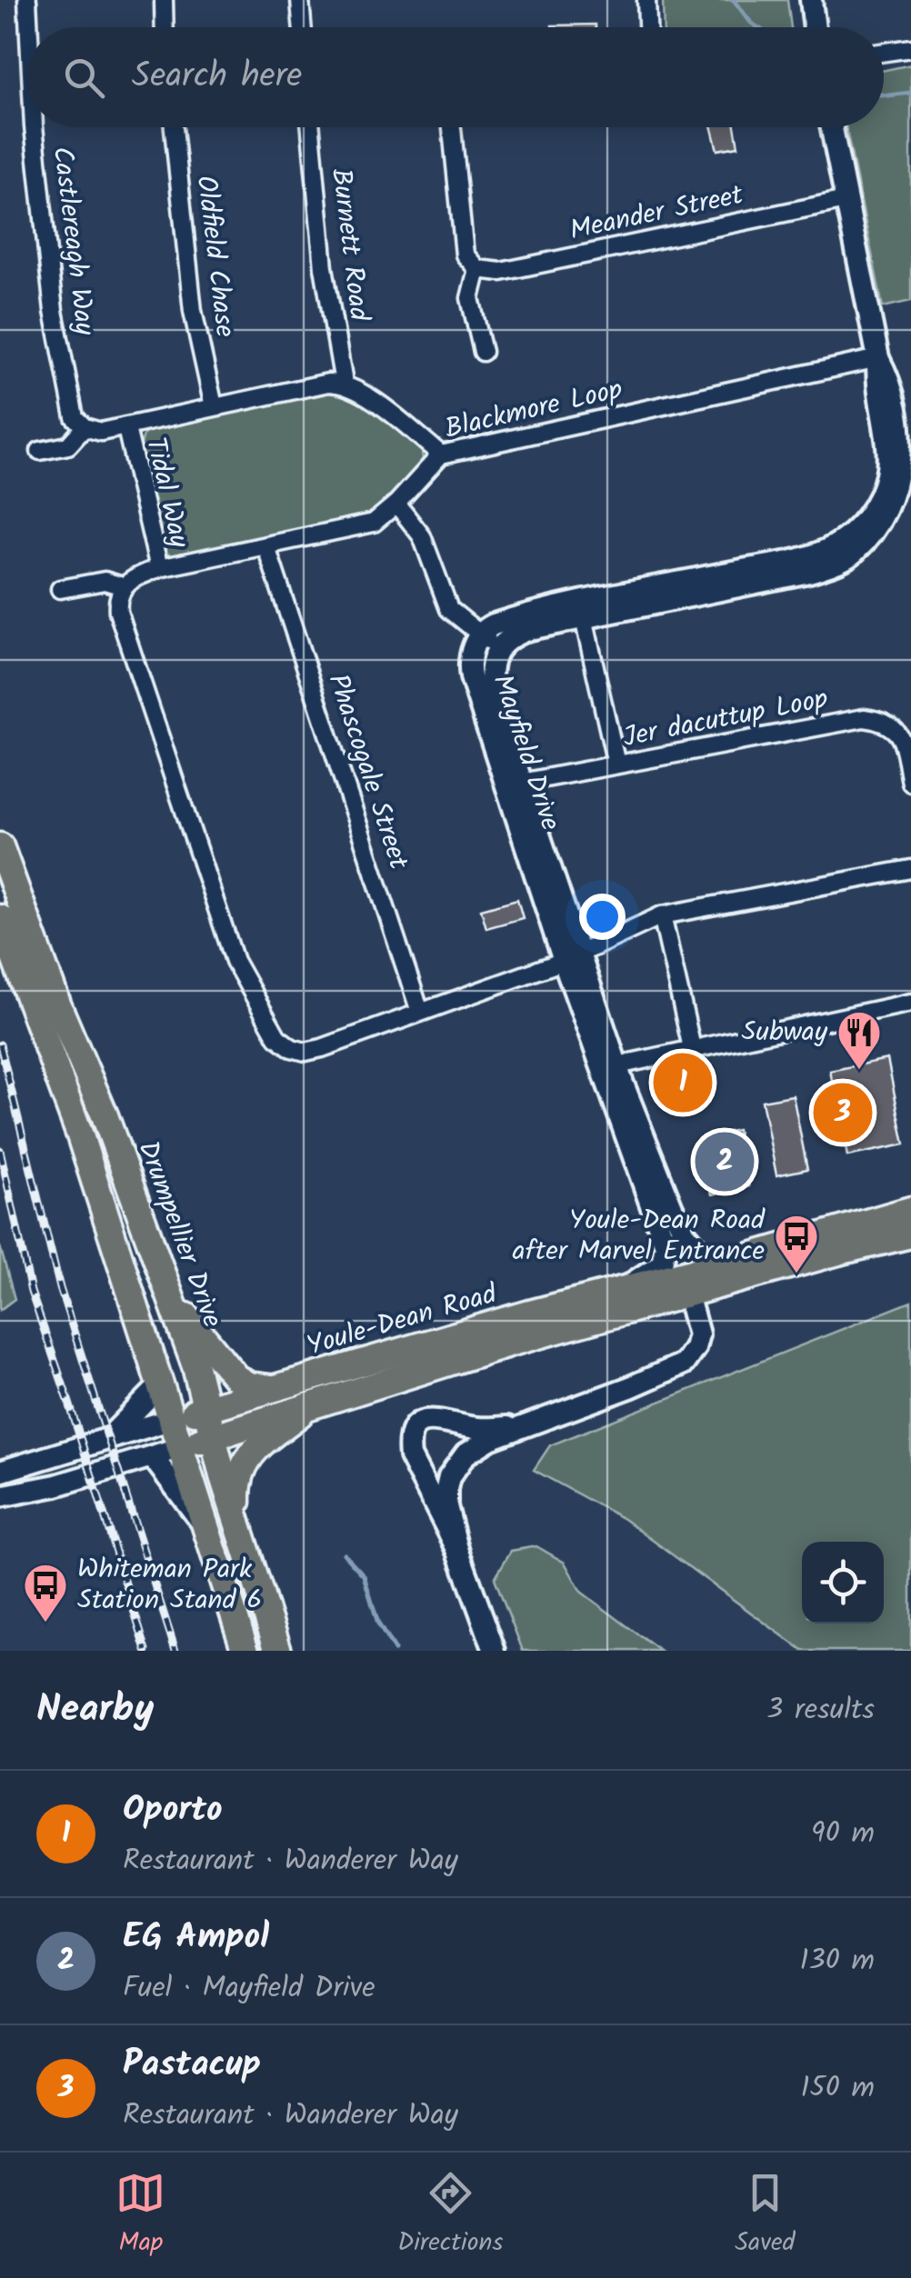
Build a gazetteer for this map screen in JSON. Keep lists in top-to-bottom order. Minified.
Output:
{"streets":{"main road":["Drumpellier Drive","Youle-Dean Road"],"street":["Meander Street","Castlereagh Way","Burnett Road","Oldfield Chase","Blackmore Loop","Tidal Way","Jer dacuttup Loop","Mayfield Drive","Phascogale Street"]},"crossings":[["Meander Street","Mayfield Drive"],["Blackmore Loop","Tidal Way"],["Blackmore Loop","Mayfield Drive"],["Blackmore Loop","Phascogale Street"],["Jer dacuttup Loop","Mayfield Drive"],["Mayfield Drive","Youle-Dean Road"],["Drumpellier Drive","Youle-Dean Road"]],"places":{"restaurant":["Subway"],"bus stop":["Youle-Dean Road after Marvel Entrance","Whiteman Park Station Stand 6"]},"page":{"search":"Search here","pins":["1","3","2"],"heading":["Nearby","3 results"],"list":[{"mark":"1","name":"Oporto","note":"Restaurant · Wanderer Way","value":"90 m"},{"mark":"2","name":"EG Ampol","note":"Fuel · Mayfield Drive","value":"130 m"},{"mark":"3","name":"Pastacup","note":"Restaurant · Wanderer Way","value":"150 m"}],"nav":["Map","Directions","Saved"]}}
